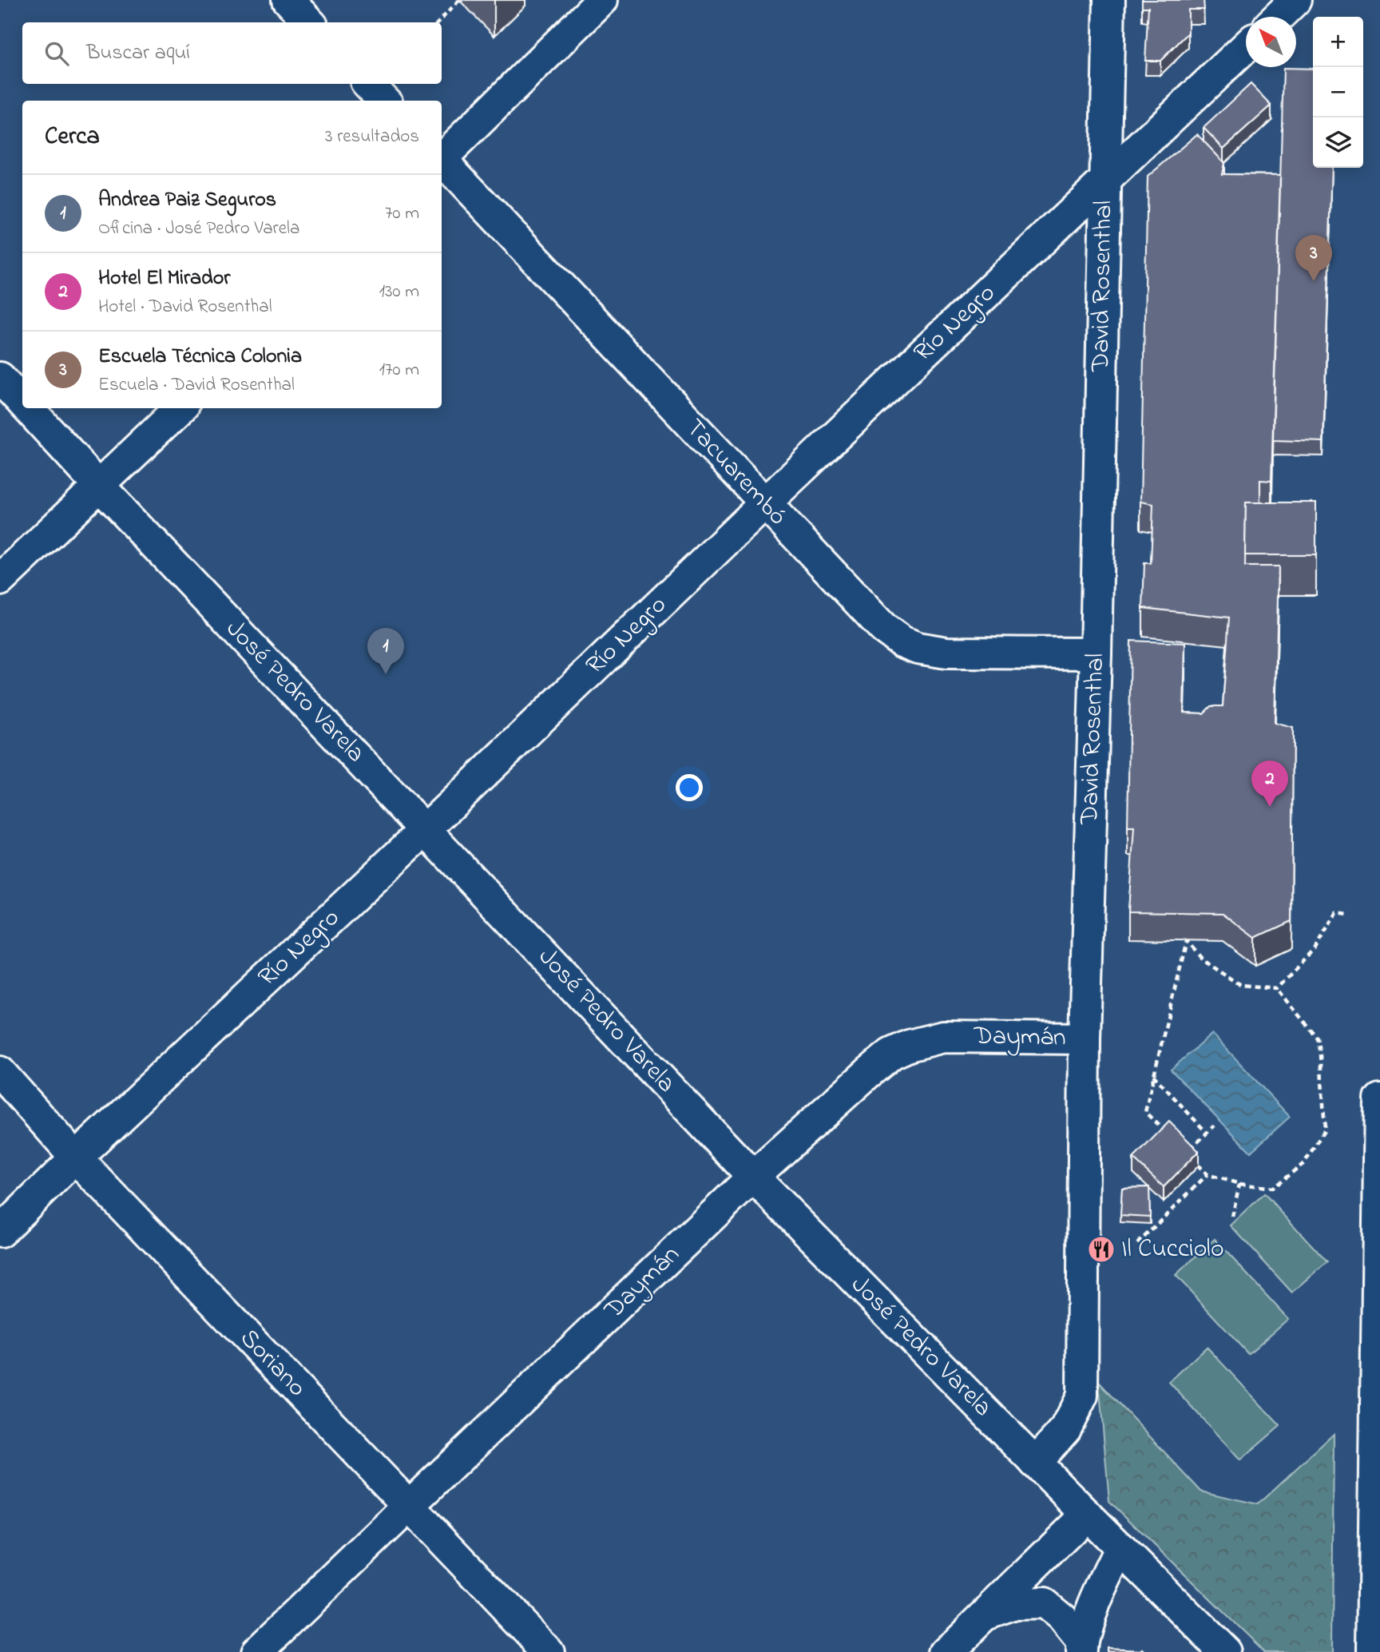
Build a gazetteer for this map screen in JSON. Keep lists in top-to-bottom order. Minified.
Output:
{"streets":{"street":["David Rosenthal","Río Negro","Tacuarembó","José Pedro Varela","Daymán","Soriano"]},"crossings":[["David Rosenthal","Río Negro"],["David Rosenthal","Tacuarembó"],["David Rosenthal","José Pedro Varela"],["David Rosenthal","Daymán"],["Río Negro","Tacuarembó"],["Río Negro","José Pedro Varela"],["Río Negro","Soriano"],["José Pedro Varela","Daymán"],["Daymán","Soriano"]],"places":{"restaurant":["Il Cucciolo"]},"north":"top left","page":{"map_buttons":["+","−"],"search":"Buscar aquí","heading":["Cerca","3 resultados"],"list":[{"mark":"1","name":"Andrea Paiz Seguros","note":"Oficina · José Pedro Varela","value":"70 m"},{"mark":"2","name":"Hotel El Mirador","note":"Hotel · David Rosenthal","value":"130 m"},{"mark":"3","name":"Escuela Técnica Colonia","note":"Escuela · David Rosenthal","value":"170 m"}],"pins":["3","1","2"]}}
